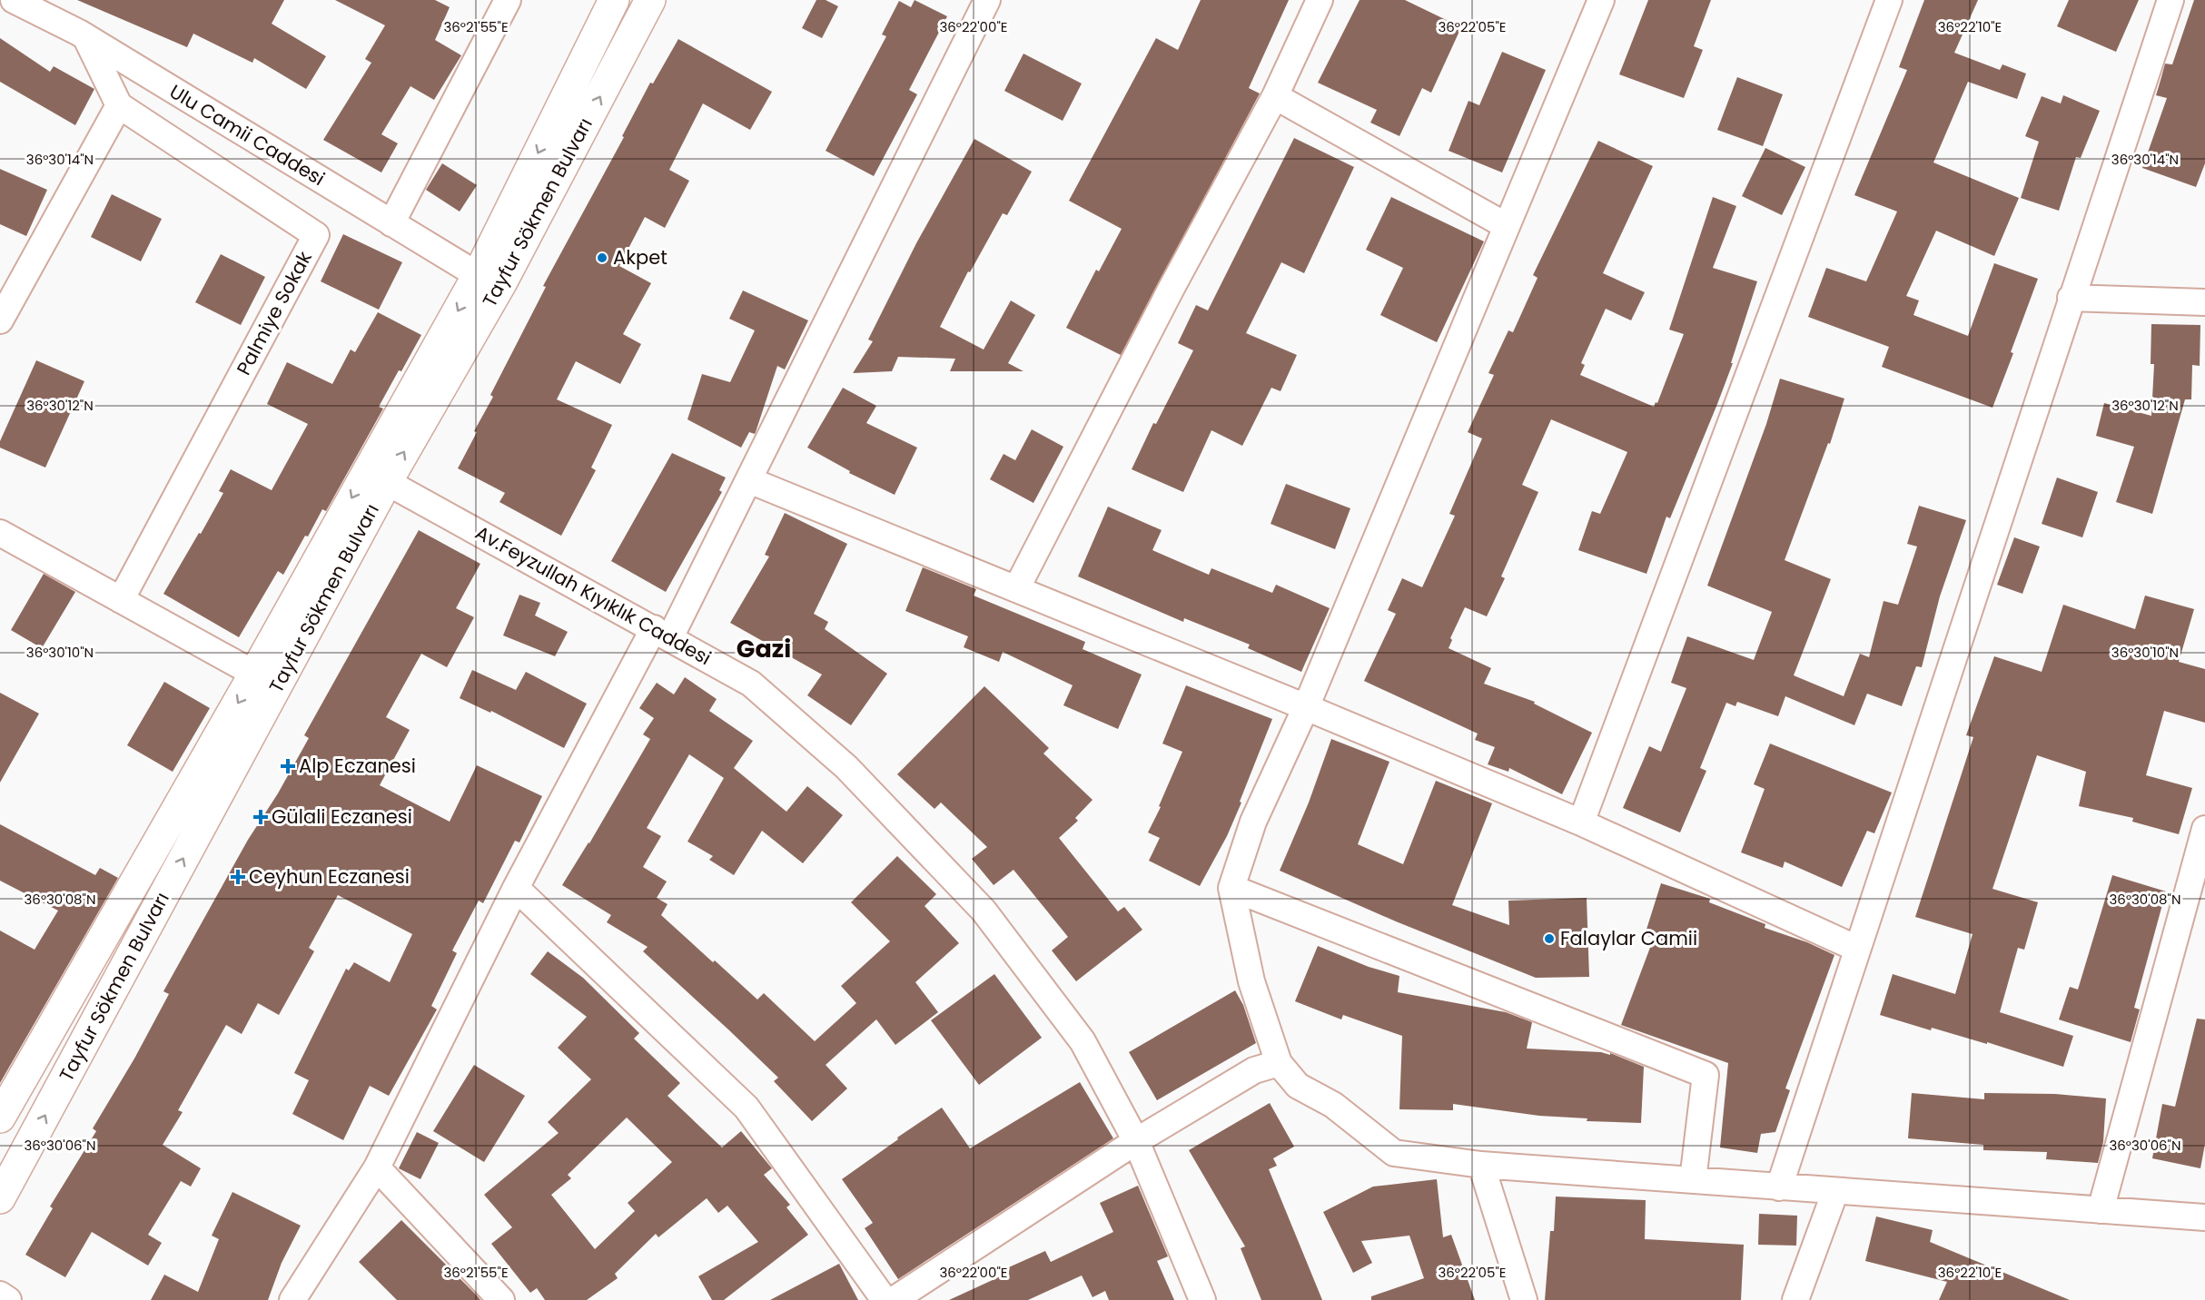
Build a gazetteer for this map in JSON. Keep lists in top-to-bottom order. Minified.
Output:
{"streets":{"main road":["Tayfur Sökmen Bulvarı"],"street":["Ulu Camii Caddesi","Palmiye Sokak","Av.Feyzullah Kıyıklık Caddesi"]},"crossings":[["Ulu Camii Caddesi","Tayfur Sökmen Bulvarı"],["Tayfur Sökmen Bulvarı","Av.Feyzullah Kıyıklık Caddesi"]],"districts":["Gazi"],"places":{"other":["Akpet","Falaylar Camii"],"health":["Alp Eczanesi","Gülali Eczanesi","Ceyhun Eczanesi"]},"coordinates":["36°21'55\"E","36°22'00\"E","36°22'05\"E","36°22'10\"E","36°30'14\"N","36°30'12\"N","36°30'10\"N","36°30'08\"N","36°30'06\"N"]}
